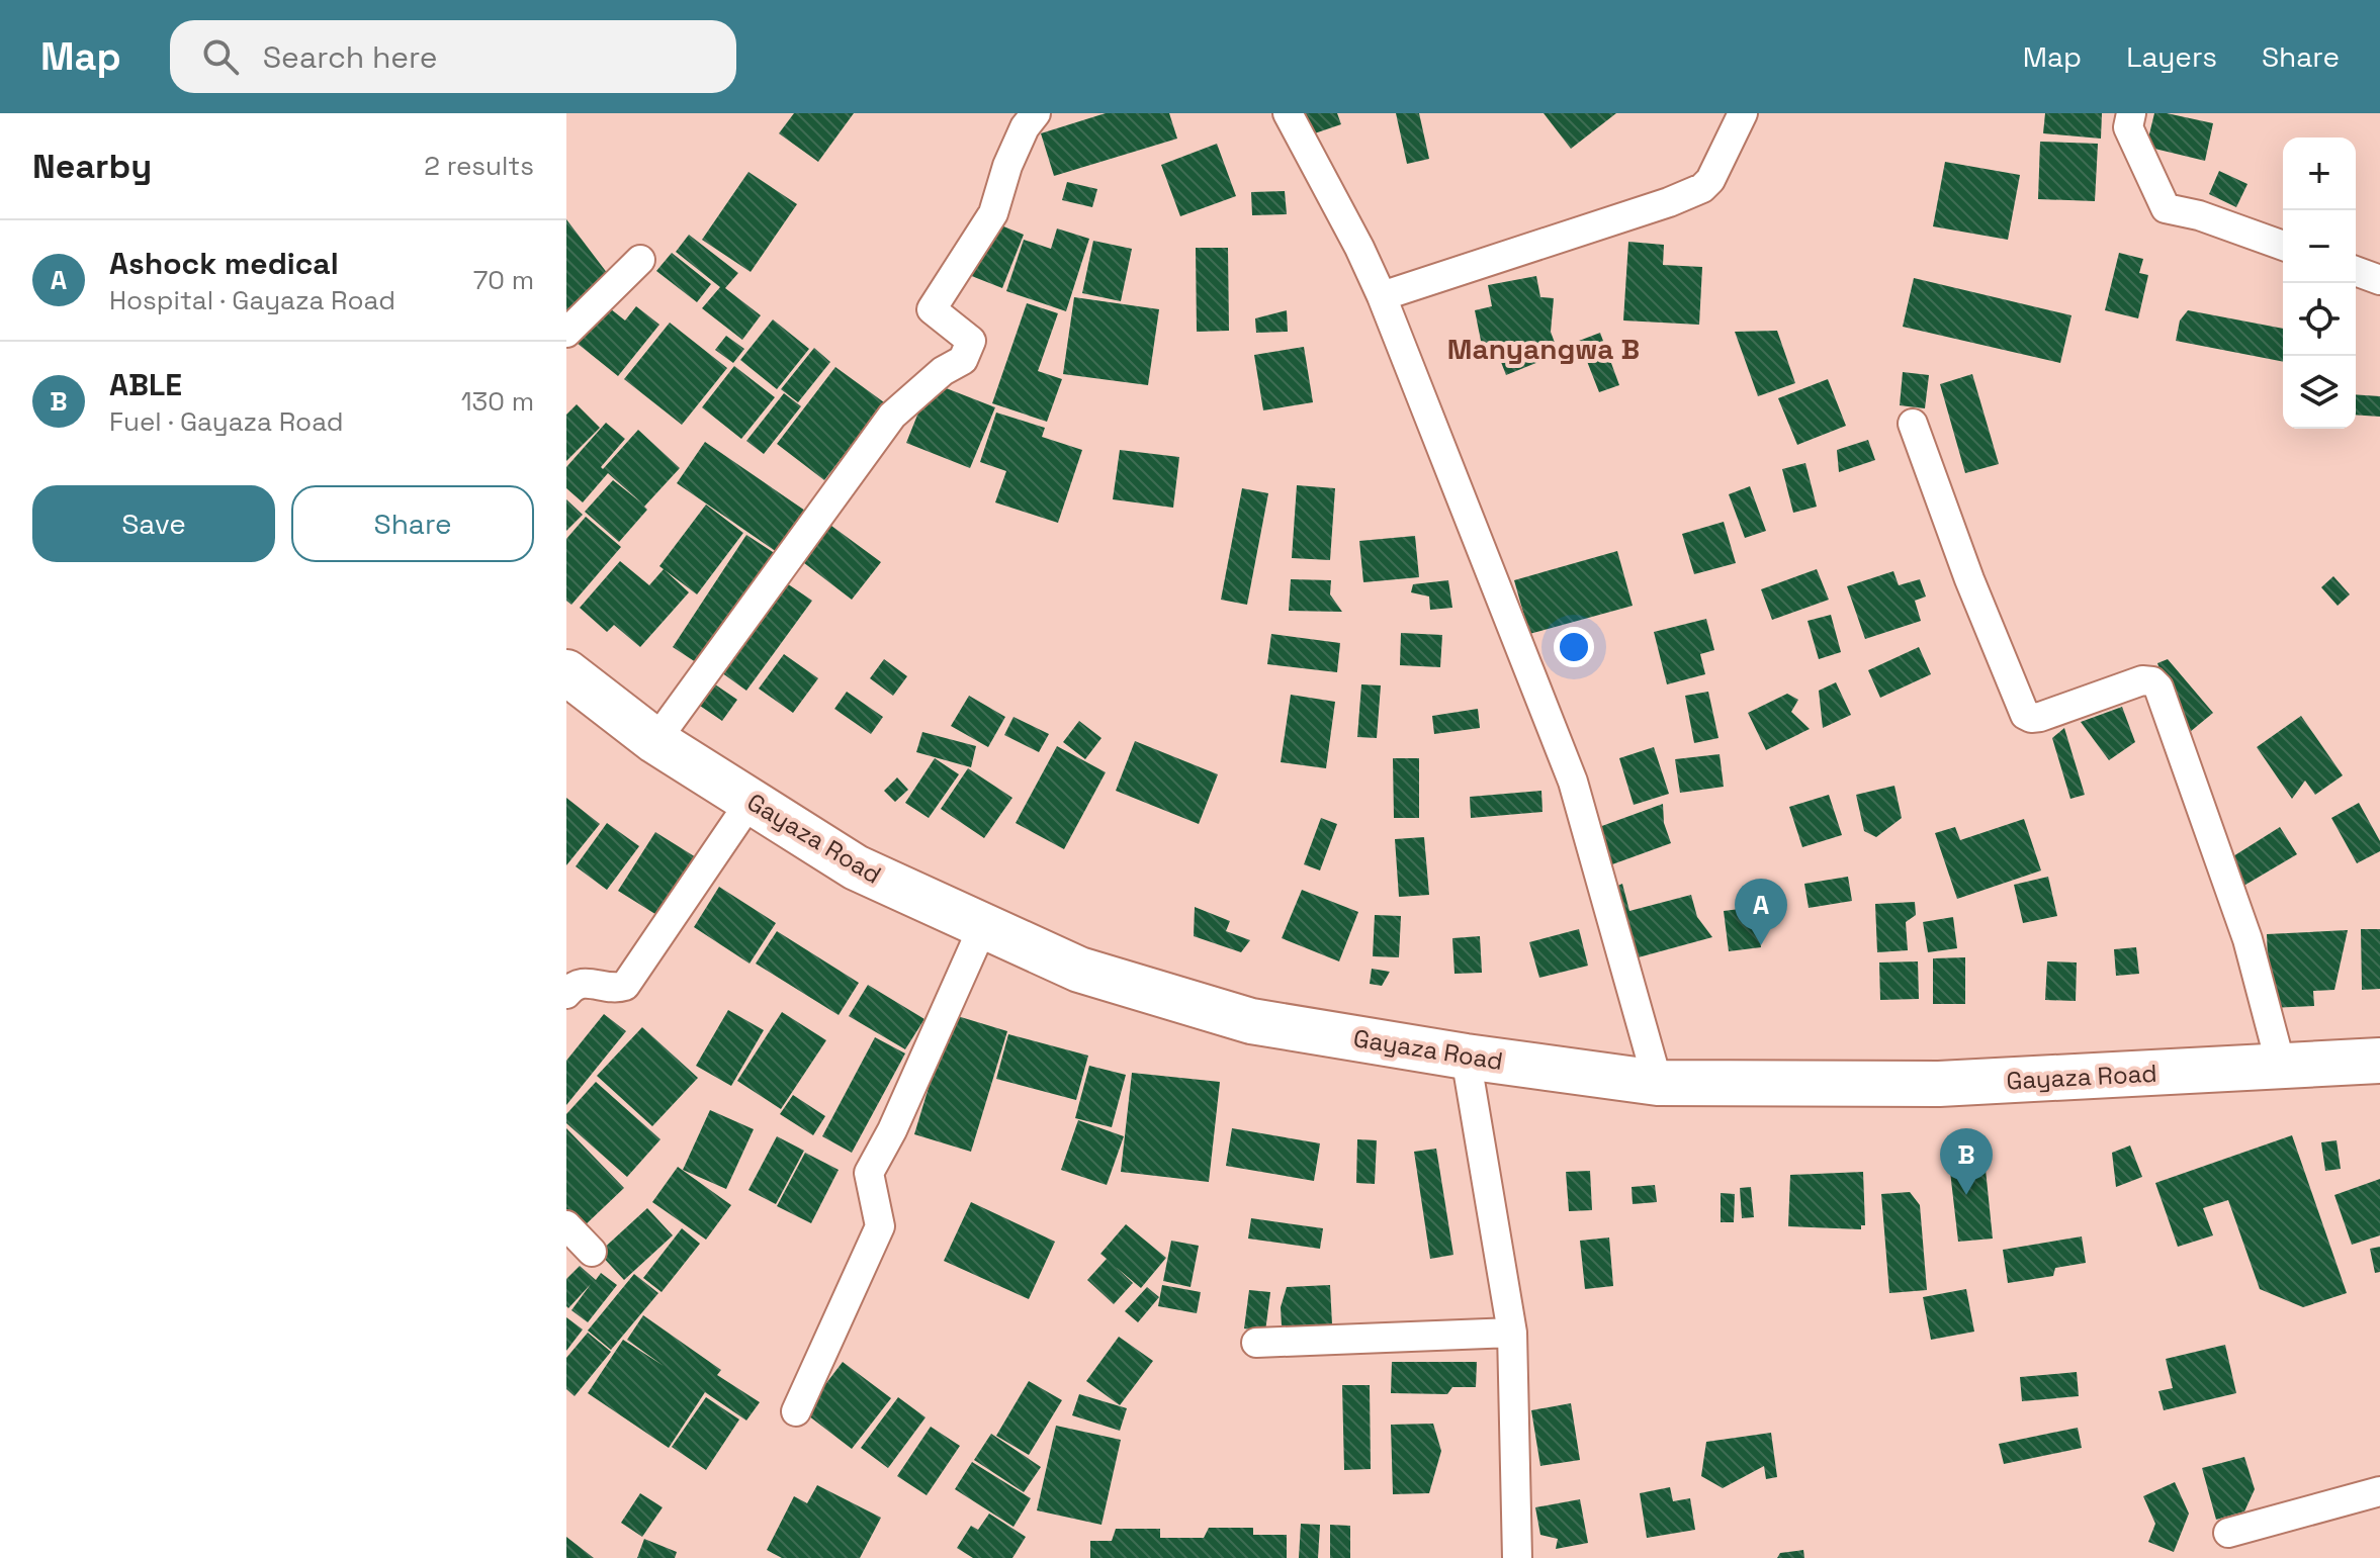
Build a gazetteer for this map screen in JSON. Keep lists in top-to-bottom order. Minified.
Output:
{"streets":{"main road":["Gayaza Road"]},"districts":["Manyangwa B"],"page":{"header":"Map","search":"Search here","nav":["Map","Layers","Share"],"heading":["Nearby","2 results"],"map_buttons":["+","−"],"list":[{"mark":"A","name":"Ashock medical","note":"Hospital · Gayaza Road","value":"70 m"},{"mark":"B","name":"ABLE","note":"Fuel · Gayaza Road","value":"130 m"}],"buttons":["Save","Share"],"pins":["A","B"]}}
